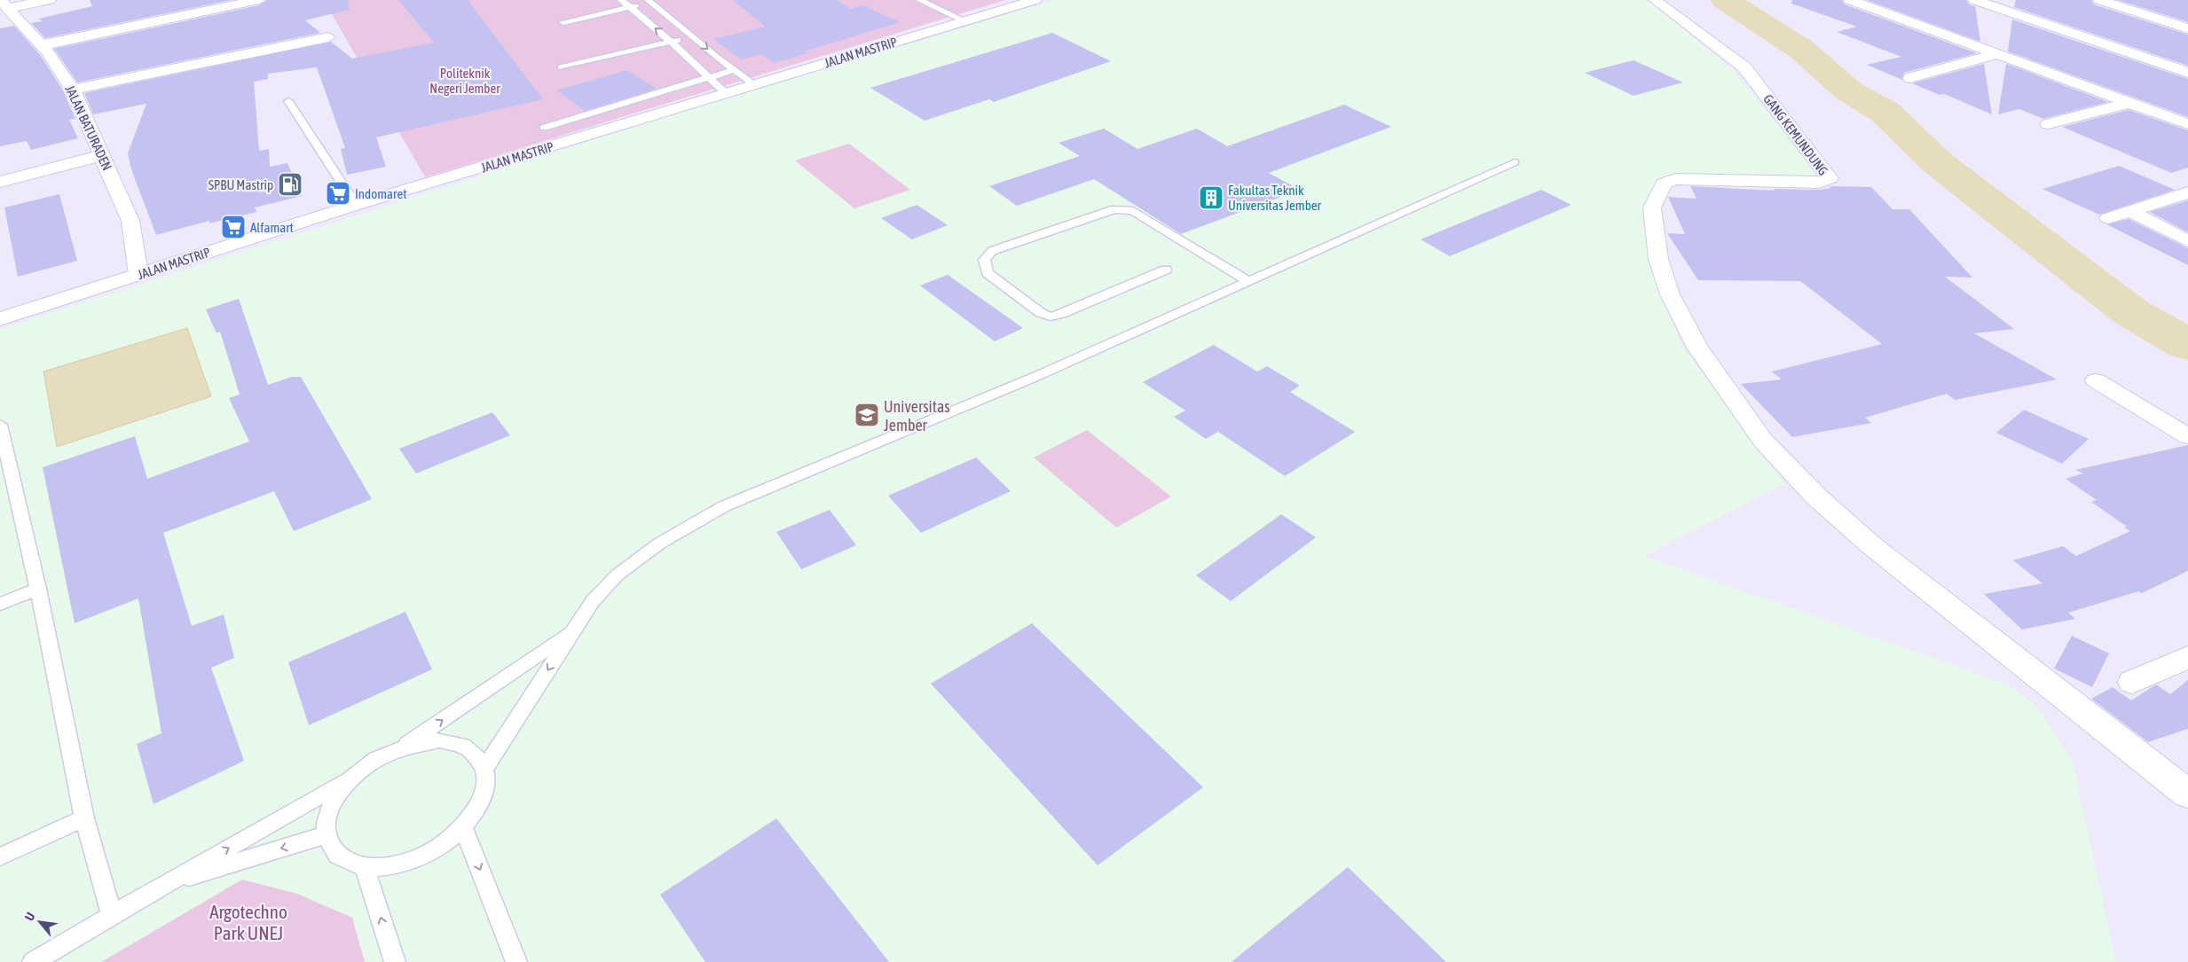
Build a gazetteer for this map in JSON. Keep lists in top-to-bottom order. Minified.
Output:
{"streets":{"street":["JALAN MASTRIP","JALAN BATURADEN","GANG KEMUNDUNG"]},"crossings":[["JALAN MASTRIP","JALAN BATURADEN"]],"parks":["Politeknik Negeri Jember","Argotechno Park UNEJ"],"places":{"fuel station":["SPBU Mastrip"],"supermarket":["Indomaret","Alfamart"],"building":["Fakultas Teknik Universitas Jember"],"school or university":["Universitas Jember"]},"north":"top left"}
